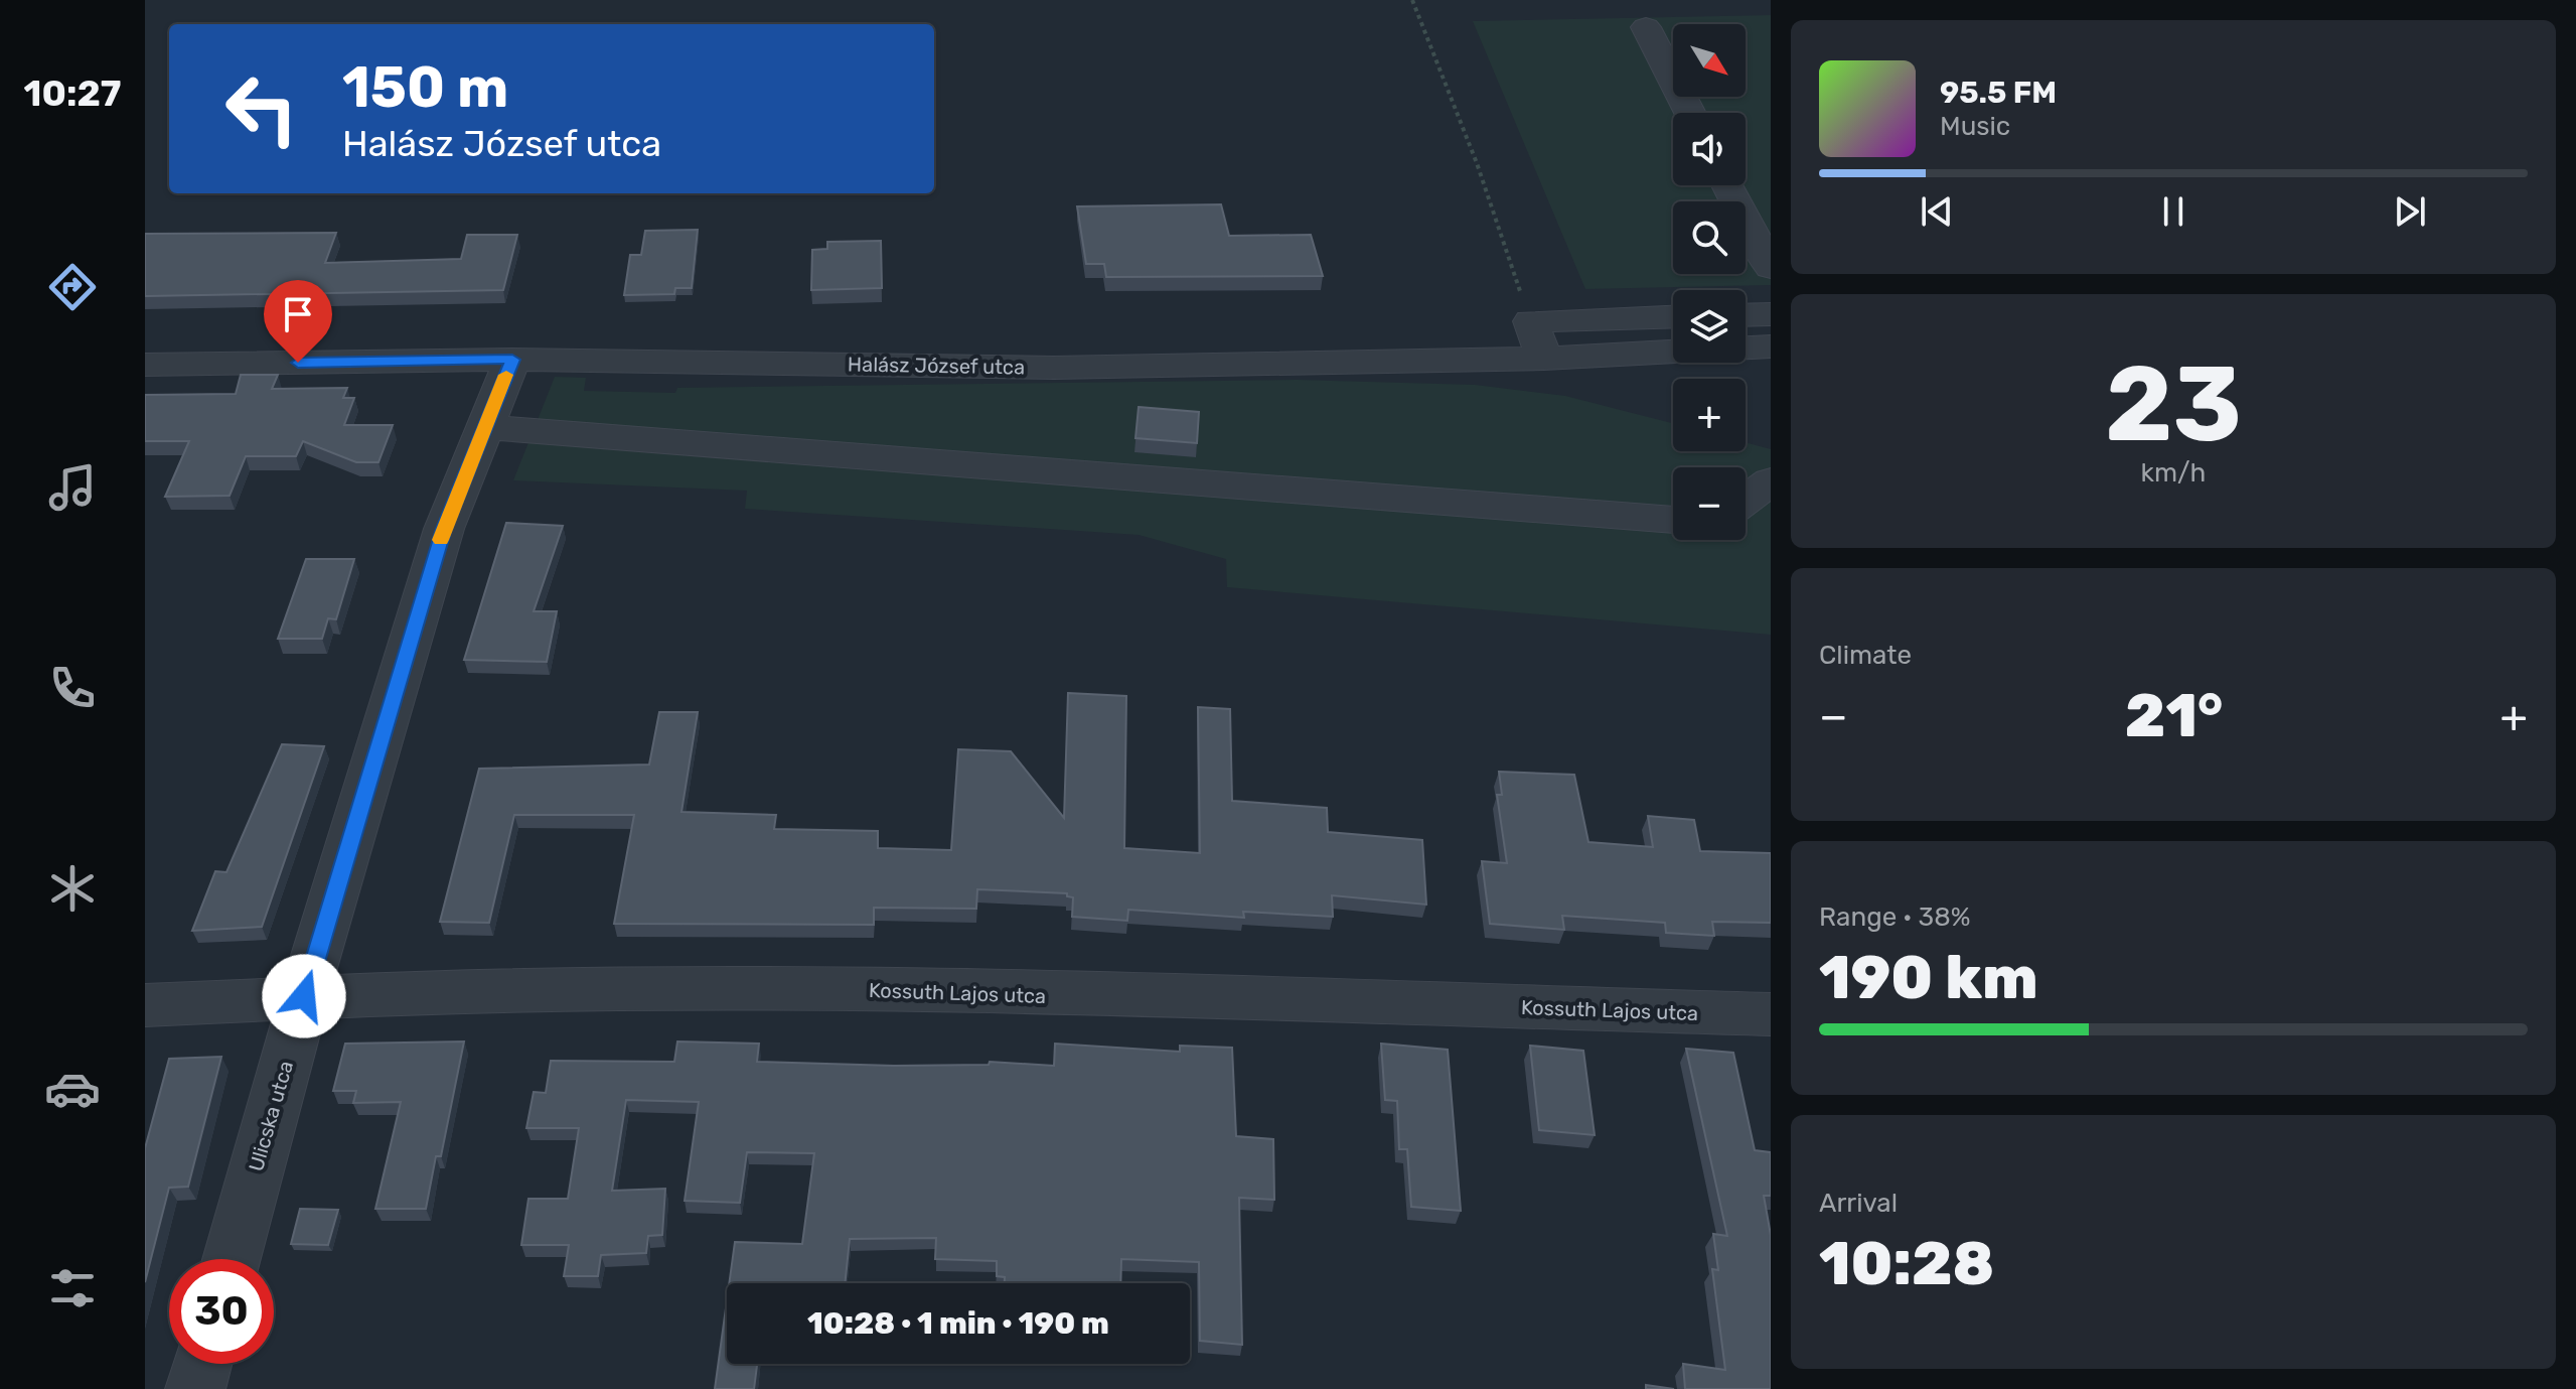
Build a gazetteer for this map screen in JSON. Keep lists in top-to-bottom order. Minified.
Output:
{"streets":{"street":["Halász József utca","Kossuth Lajos utca","Ulicska utca"]},"crossings":[["Halász József utca","Ulicska utca"],["Kossuth Lajos utca","Ulicska utca"]],"north":"bottom right","page":{"tabs":"10:27","map_buttons":["+","−"],"turn":["150 m","Halász József utca"],"song":["95.5 FM","Music"],"tile":[["23","km/h"],"Climate",["Range · 38%","190 km"],["Arrival","10:28"]],"heat":["−","21°","+"],"limit":"30","trip":"10:28 · 1 min · 190 m"}}
